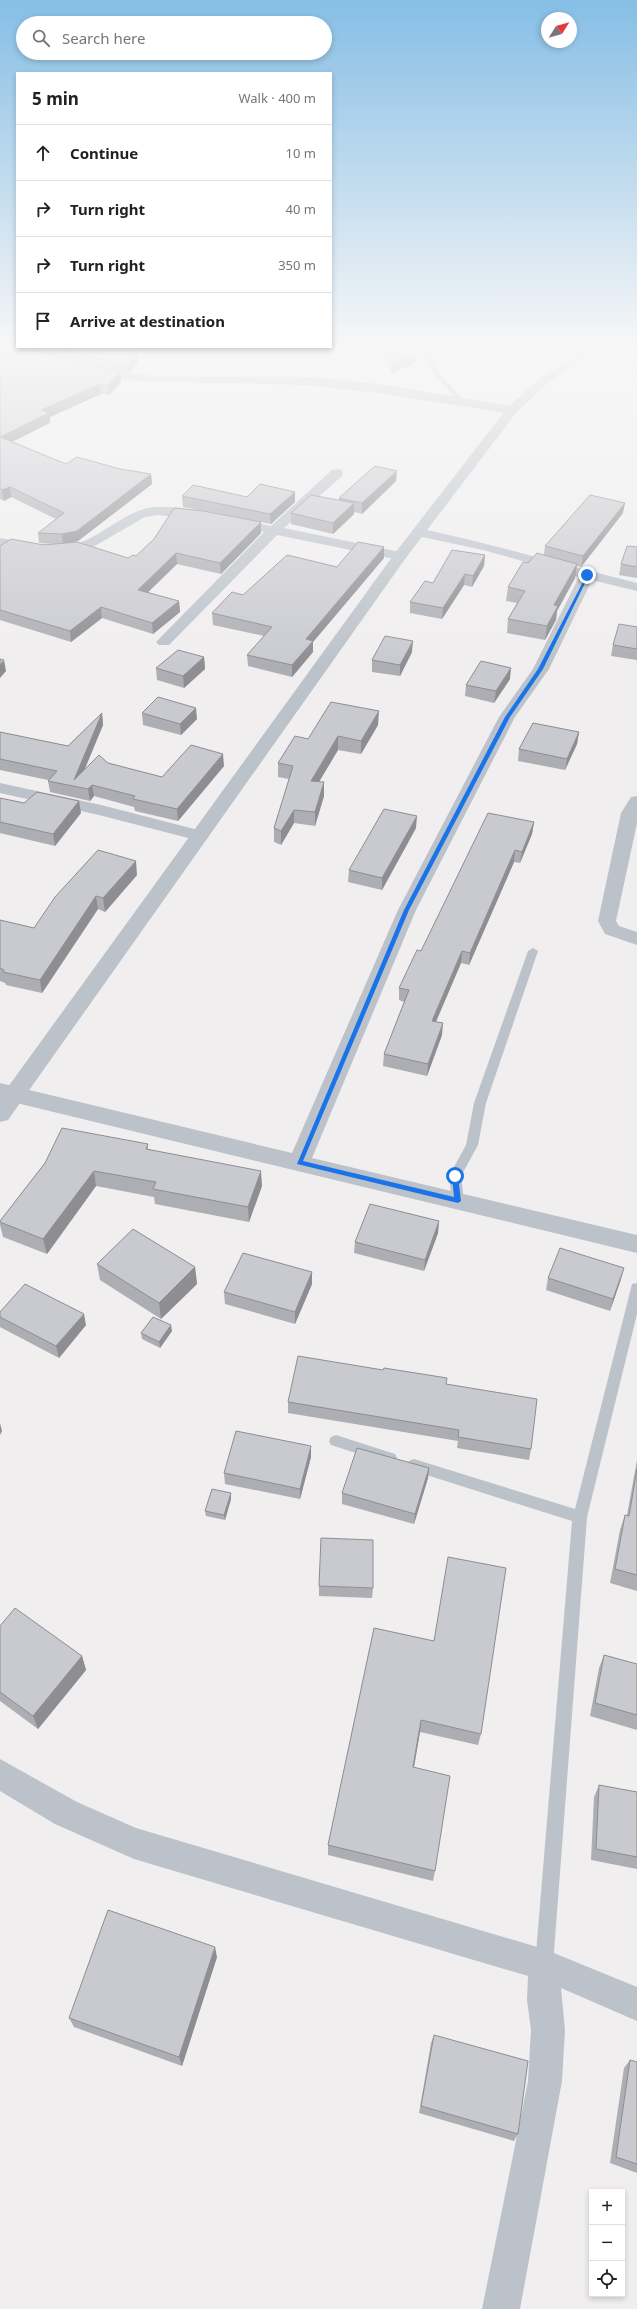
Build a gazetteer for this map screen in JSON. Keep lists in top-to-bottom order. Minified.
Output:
{"north":"top right","page":{"search":"Search here","heading":["5 min","Walk · 400 m"],"list":[["Continue","10 m"],["Turn right","40 m"],["Turn right","350 m"],"Arrive at destination"],"map_buttons":["+","−"]}}
